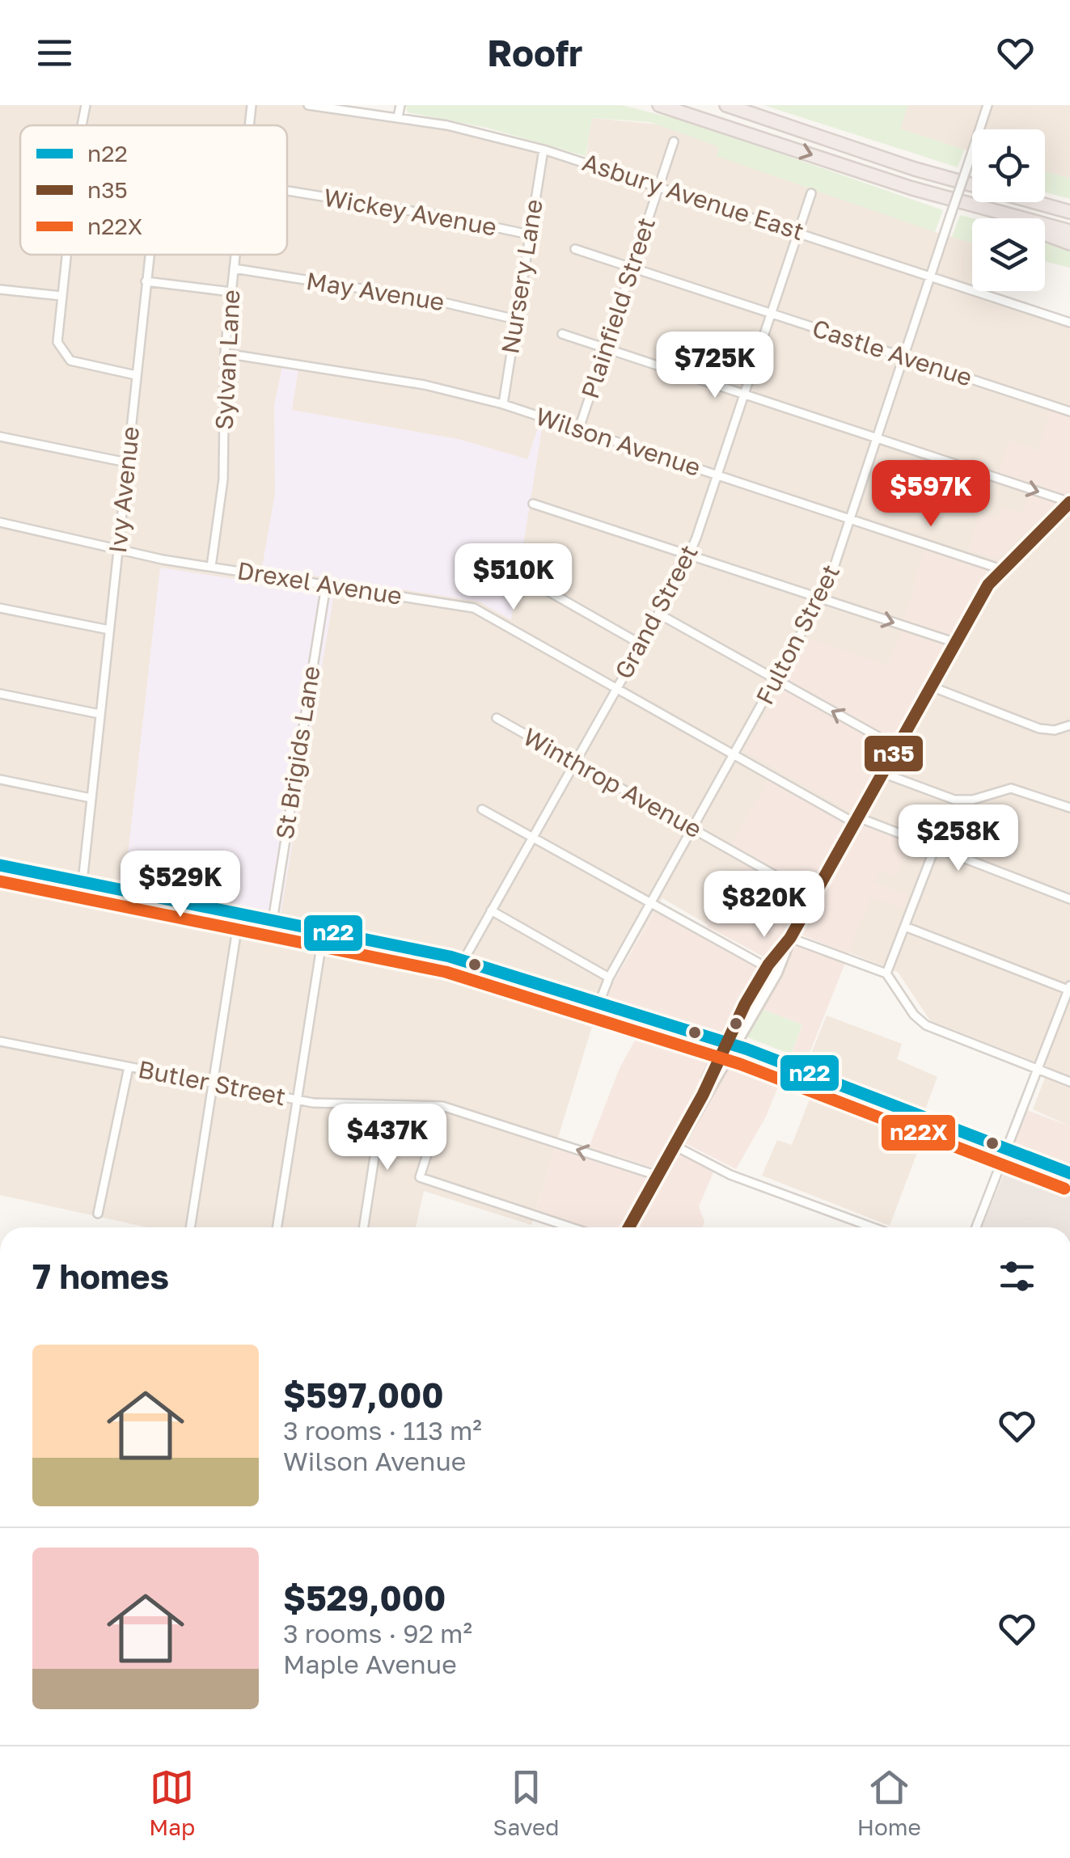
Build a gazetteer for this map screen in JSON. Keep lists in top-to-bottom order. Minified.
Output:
{"streets":{"street":["Asbury Avenue East","Wickey Avenue","Nursery Lane","May Avenue","Plainfield Street","Castle Avenue","Sylvan Lane","Wilson Avenue","Ivy Avenue","Drexel Avenue","Grand Street","Fulton Street","St Brigids Lane","Winthrop Avenue","Butler Street"]},"crossings":[["Asbury Avenue East","Nursery Lane"],["Asbury Avenue East","Plainfield Street"],["Asbury Avenue East","Grand Street"],["Asbury Avenue East","Fulton Street"],["Wickey Avenue","Nursery Lane"],["Nursery Lane","May Avenue"],["Nursery Lane","Wilson Avenue"],["May Avenue","Sylvan Lane"],["Plainfield Street","Castle Avenue"],["Plainfield Street","Wilson Avenue"],["Castle Avenue","Grand Street"],["Castle Avenue","Fulton Street"],["Sylvan Lane","Wilson Avenue"],["Sylvan Lane","Drexel Avenue"],["Wilson Avenue","Grand Street"],["Wilson Avenue","Fulton Street"],["Ivy Avenue","Drexel Avenue"],["Drexel Avenue","Grand Street"],["Drexel Avenue","Fulton Street"],["Drexel Avenue","St Brigids Lane"],["Grand Street","Winthrop Avenue"],["Fulton Street","Winthrop Avenue"]],"lines":["transit line n35","transit line n22","transit line n22X"],"legend":["n22","n35","n22X"],"page":{"header":"Roofr","price":["$725K","$597K","$510K","$258K","$529K","$820K","$437K"],"heading":"7 homes","list":[{"name":"$597,000","note":"3 rooms · 113 m² · Wilson Avenue"},{"name":"$529,000","note":"3 rooms · 92 m² · Maple Avenue"}],"tabs":["Map","Saved","Home"]}}
